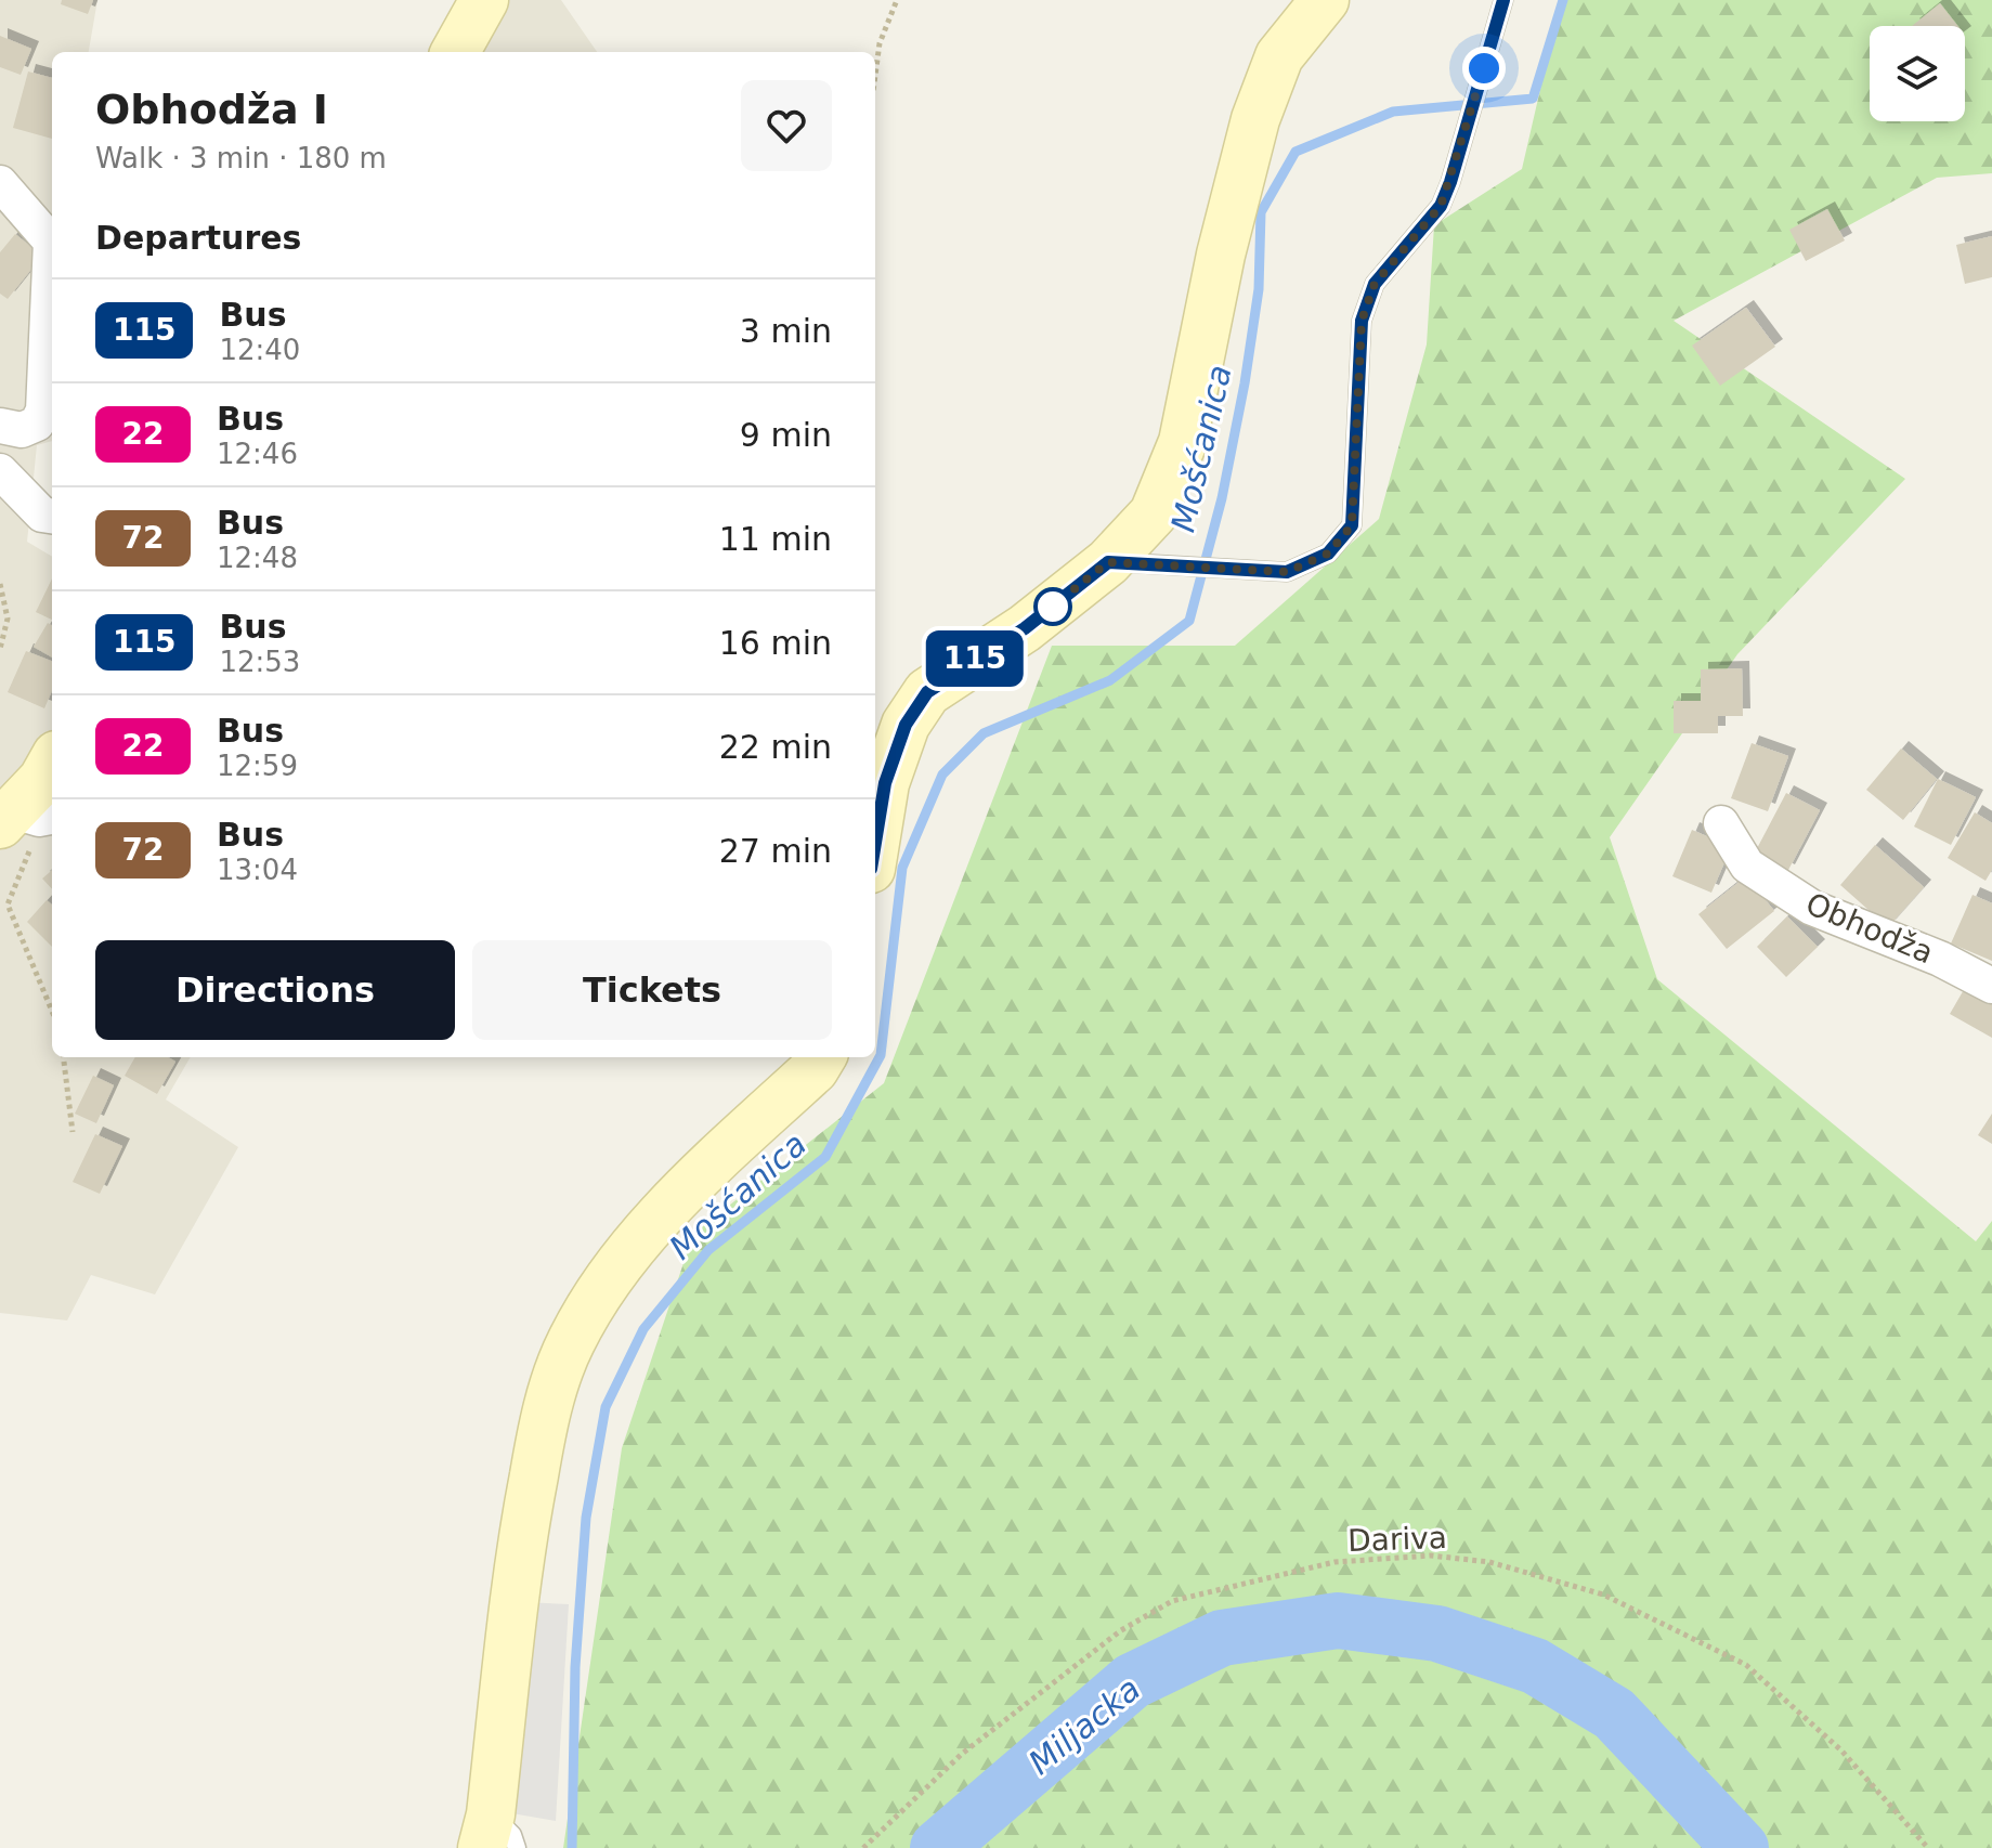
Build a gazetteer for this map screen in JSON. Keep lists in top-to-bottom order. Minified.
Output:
{"streets":{"street":["Obhodža"],"path":["Dariva"]},"water":["Mošćanica","Miljacka"],"lines":["bus line 115"],"page":{"on_map":"115","heading":[["Obhodža I","Walk · 3 min · 180 m"],"Departures"],"list":[{"mark":"115","name":"Bus","note":"12:40","value":"3 min"},{"mark":"22","name":"Bus","note":"12:46","value":"9 min"},{"mark":"72","name":"Bus","note":"12:48","value":"11 min"},{"mark":"115","name":"Bus","note":"12:53","value":"16 min"},{"mark":"22","name":"Bus","note":"12:59","value":"22 min"},{"mark":"72","name":"Bus","note":"13:04","value":"27 min"}],"buttons":["Directions","Tickets"]}}
